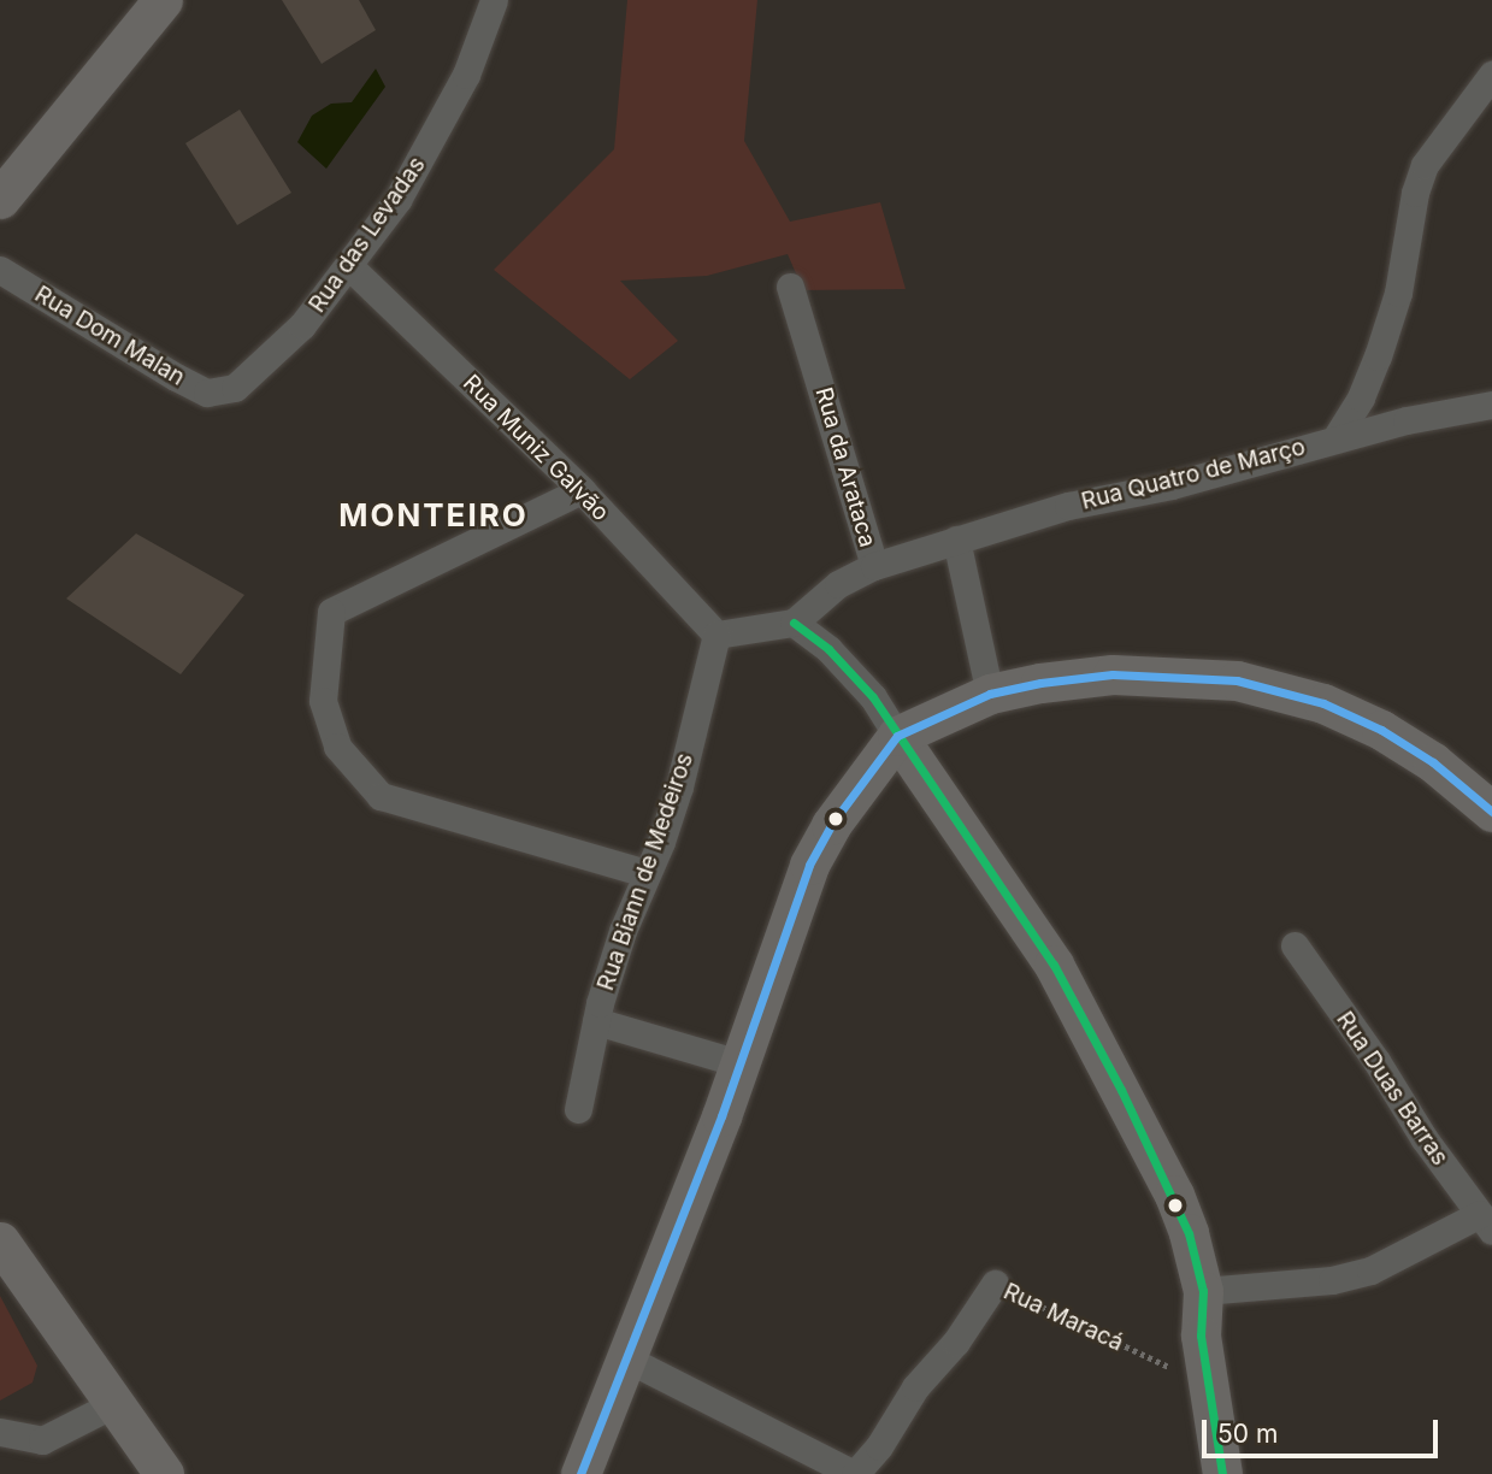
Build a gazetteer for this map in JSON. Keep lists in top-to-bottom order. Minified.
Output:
{"streets":{"street":["Rua das Levadas","Rua Dom Malan","Rua Muniz Galvão","Rua da Arataca","Rua Quatro de Março","Rua Biann de Medeiros","Rua Duas Barras","Rua Maracá"]},"crossings":[["Rua das Levadas","Rua Dom Malan"],["Rua das Levadas","Rua Muniz Galvão"],["Rua Muniz Galvão","Rua Biann de Medeiros"],["Rua da Arataca","Rua Quatro de Março"]],"districts":["MONTEIRO"],"scale_bar":"50 m"}
